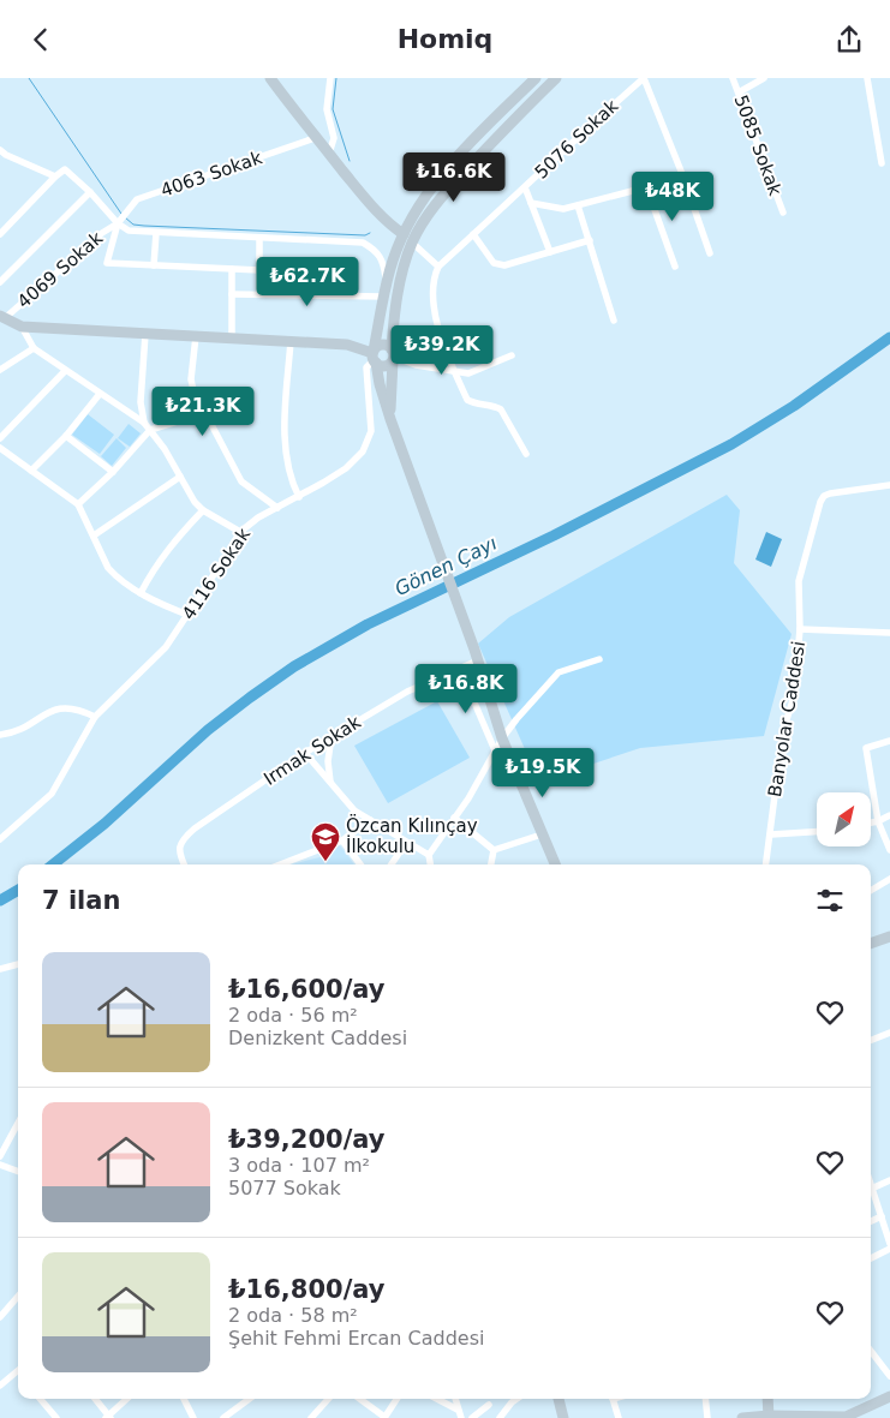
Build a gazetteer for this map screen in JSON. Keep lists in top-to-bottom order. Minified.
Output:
{"streets":{"street":["5076 Sokak","5085 Sokak","4063 Sokak","4069 Sokak","4116 Sokak","Banyolar Caddesi","Irmak Sokak"]},"crossings":[["4063 Sokak","4069 Sokak"]],"water":["Gönen Çayı"],"places":{"school or university":["Özcan Kılınçay İlkokulu"]},"north":"top right","page":{"header":"Homiq","price":["₺16.6K","₺48K","₺62.7K","₺39.2K","₺21.3K","₺16.8K","₺19.5K"],"heading":"7 ilan","list":[{"name":"₺16,600/ay","note":"2 oda · 56 m² · Denizkent Caddesi"},{"name":"₺39,200/ay","note":"3 oda · 107 m² · 5077 Sokak"},{"name":"₺16,800/ay","note":"2 oda · 58 m² · Şehit Fehmi Ercan Caddesi"}]}}
